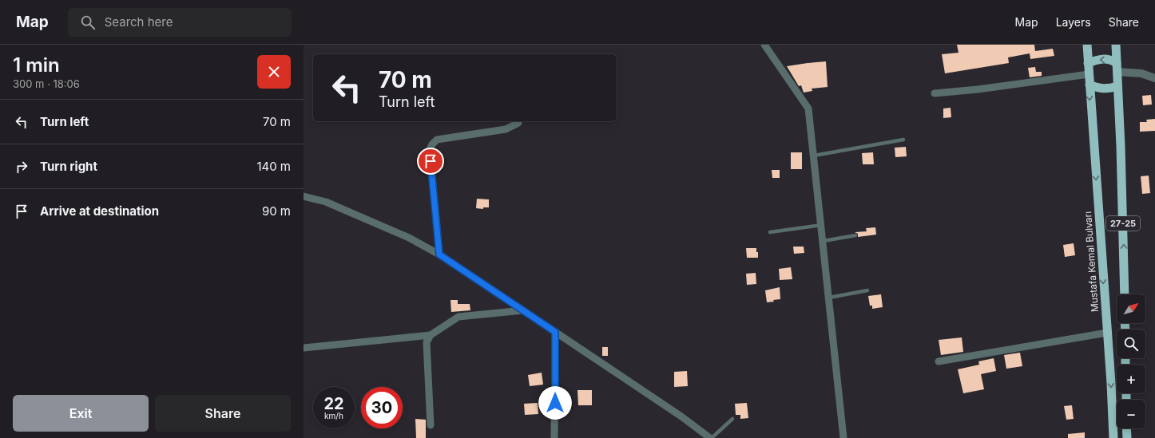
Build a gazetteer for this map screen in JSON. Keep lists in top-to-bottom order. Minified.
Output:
{"streets":{"highway":["27-25","Mustafa Kemal Bulvarı"]},"crossings":[["27-25","Mustafa Kemal Bulvarı"]],"north":"top right","page":{"header":"Map","search":"Search here","nav":["Map","Layers","Share"],"heading":["1 min","300 m · 18:06"],"turn":["70 m","Turn left"],"list":[{"name":"Turn left","value":"70 m"},{"name":"Turn right","value":"140 m"},{"name":"Arrive at destination","value":"90 m"}],"map_buttons":["+","−"],"speed":"22 km/h","limit":"30","buttons":["Exit","Share"]}}
